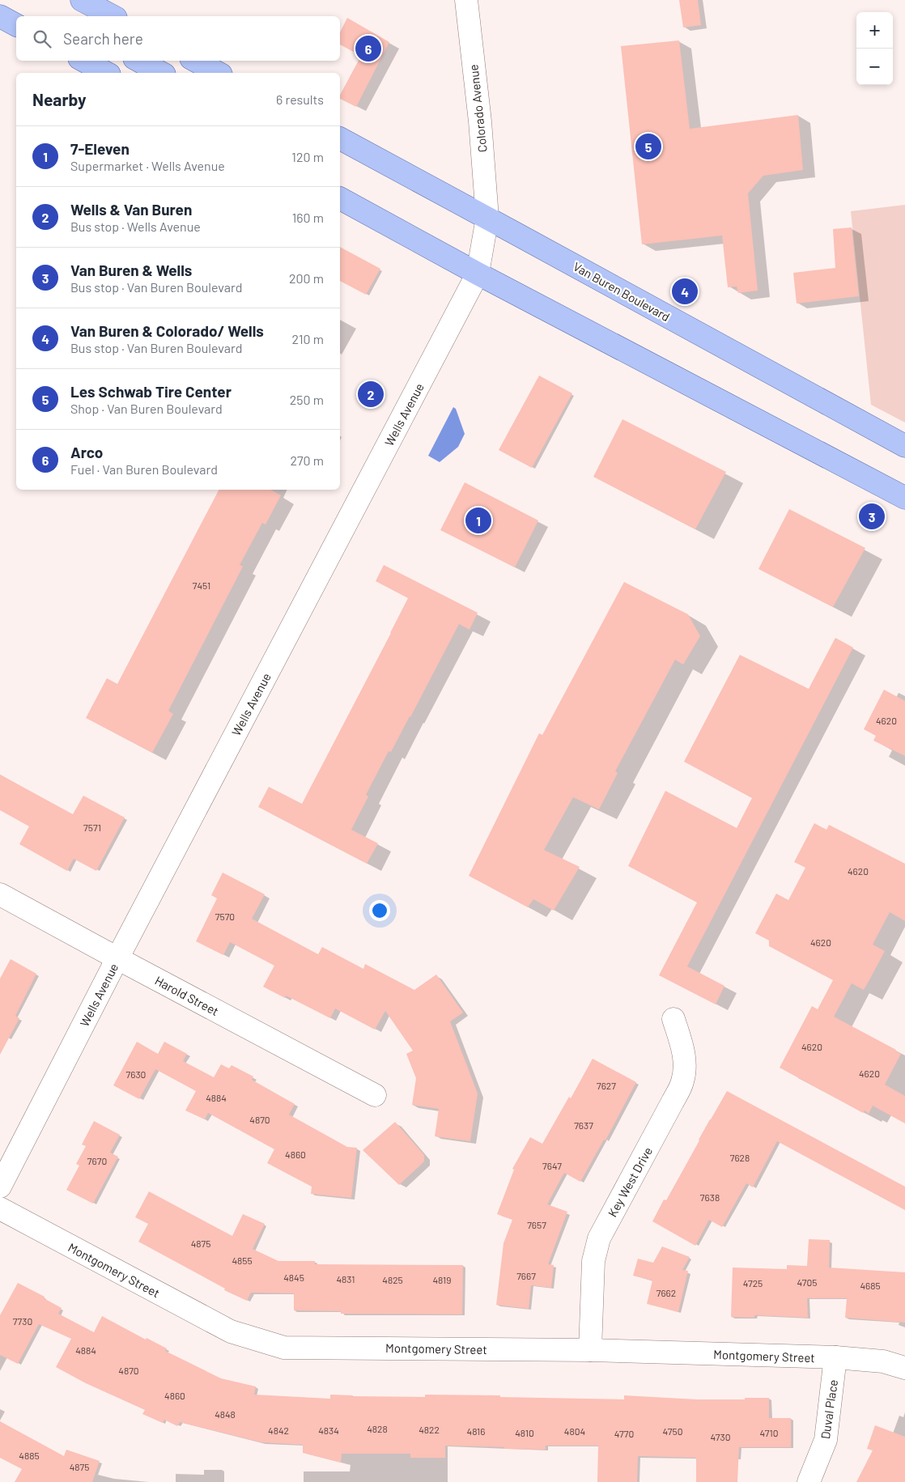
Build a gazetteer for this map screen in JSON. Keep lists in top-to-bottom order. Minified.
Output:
{"streets":{"main road":["Van Buren Boulevard"],"street":["Colorado Avenue","Wells Avenue","Harold Street","Key West Drive","Montgomery Street","Duval Place"]},"crossings":[["Colorado Avenue","Van Buren Boulevard"],["Colorado Avenue","Wells Avenue"],["Van Buren Boulevard","Wells Avenue"],["Wells Avenue","Harold Street"],["Key West Drive","Montgomery Street"],["Montgomery Street","Duval Place"]],"house_numbers":["7451","4620","7571","4620","7570","4620","4620","4620","7630","7627","4884","4870","7637","4860","7628","7670","7647","7638","7657","4875","4855","7667","4845","4831","4825","4819","4705","4725","4685","7662","7730","4884","4870","4860","4848","4828","4822","4842","4834","4816","4804","4750","4810","4710","4770","4730","4885","4875"],"page":{"map_buttons":["+","−"],"search":"Search here","pins":["6","5","4","2","3","1"],"heading":["Nearby","6 results"],"list":[{"mark":"1","name":"7-Eleven","note":"Supermarket · Wells Avenue","value":"120 m"},{"mark":"2","name":"Wells & Van Buren","note":"Bus stop · Wells Avenue","value":"160 m"},{"mark":"3","name":"Van Buren & Wells","note":"Bus stop · Van Buren Boulevard","value":"200 m"},{"mark":"4","name":"Van Buren & Colorado/ Wells","note":"Bus stop · Van Buren Boulevard","value":"210 m"},{"mark":"5","name":"Les Schwab Tire Center","note":"Shop · Van Buren Boulevard","value":"250 m"},{"mark":"6","name":"Arco","note":"Fuel · Van Buren Boulevard","value":"270 m"}]}}
